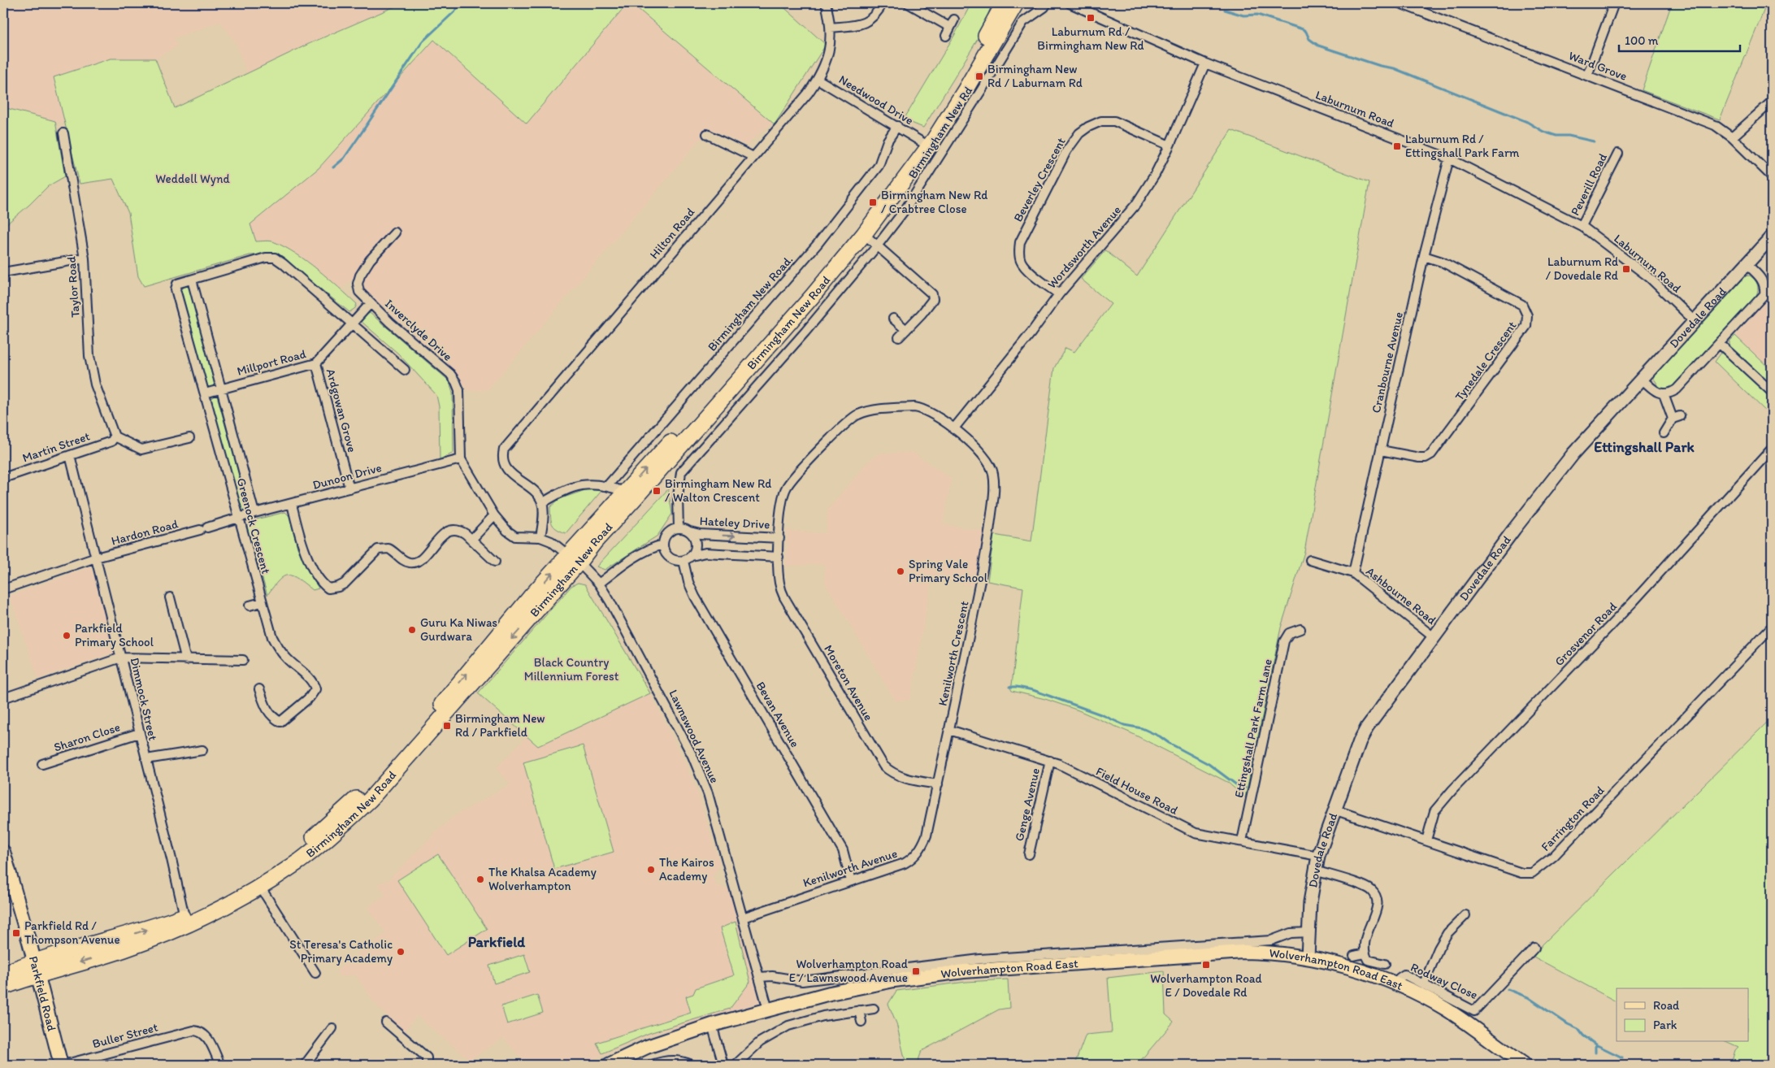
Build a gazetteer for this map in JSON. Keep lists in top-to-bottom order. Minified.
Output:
{"streets":{"highway":["Birmingham New Road"],"main road":["Wolverhampton Road East","Parkfield Road"],"street":["Ward Grove","Needwood Drive","Laburnum Road","Birmingham New Rd","Beverley Crescent","Peverill Road","Hilton Road","Wordsworth Avenue","Taylor Road","Birmingham New Road.","Dovedale Road","Inverclyde Drive","Tynedale Crescent","Millport Road","Cranbourne Avenue","Ardgowan Grove","Martin Street","Dunoon Drive","Hateley Drive","Greenock Crescent","Hardon Road","Ashbourne Road","Grosvenor Road","Kenilworth Crescent","Moreton Avenue","Dimmock Street","Bevan Avenue","Ettingshall Park Farm Lane","Lawnswood Avenue","Sharon Close","Field House Road","Genge Avenue","Farrington Road","Kenilworth Avenue","Rodway Close","Buller Street"]},"crossings":[["Needwood Drive","Hilton Road"],["Needwood Drive","Birmingham New Road."],["Needwood Drive","Birmingham New Road"],["Laburnum Road","Peverill Road"],["Laburnum Road","Wordsworth Avenue"],["Laburnum Road","Dovedale Road"],["Laburnum Road","Cranbourne Avenue"],["Birmingham New Rd","Hateley Drive"],["Birmingham New Rd","Bevan Avenue"],["Beverley Crescent","Wordsworth Avenue"],["Wordsworth Avenue","Kenilworth Crescent"],["Taylor Road","Martin Street"],["Dovedale Road","Ashbourne Road"],["Dovedale Road","Field House Road"],["Dovedale Road","Farrington Road"],["Dovedale Road","Wolverhampton Road East"],["Birmingham New Road","Dimmock Street"],["Birmingham New Road","Lawnswood Avenue"],["Birmingham New Road","Parkfield Road"],["Inverclyde Drive","Millport Road"],["Inverclyde Drive","Dunoon Drive"],["Tynedale Crescent","Cranbourne Avenue"],["Millport Road","Ardgowan Grove"],["Millport Road","Greenock Crescent"],["Cranbourne Avenue","Ashbourne Road"],["Ardgowan Grove","Dunoon Drive"],["Martin Street","Dimmock Street"],["Dunoon Drive","Greenock Crescent"],["Dunoon Drive","Hardon Road"],["Hateley Drive","Kenilworth Crescent"],["Hateley Drive","Bevan Avenue"],["Greenock Crescent","Hardon Road"],["Hardon Road","Dimmock Street"],["Grosvenor Road","Farrington Road"],["Kenilworth Crescent","Moreton Avenue"],["Kenilworth Crescent","Field House Road"],["Kenilworth Crescent","Kenilworth Avenue"],["Moreton Avenue","Kenilworth Avenue"],["Dimmock Street","Sharon Close"],["Bevan Avenue","Kenilworth Avenue"],["Ettingshall Park Farm Lane","Field House Road"],["Lawnswood Avenue","Kenilworth Avenue"],["Lawnswood Avenue","Wolverhampton Road East"],["Field House Road","Genge Avenue"],["Wolverhampton Road East","Rodway Close"],["Parkfield Road","Buller Street"]],"districts":["Ettingshall Park","Parkfield"],"parks":["Weddell Wynd","Black Country Millennium Forest"],"places":{"transit":["Laburnum Rd / Birmingham New Rd","Birmingham New Rd / Laburnam Rd","Laburnum Rd / Ettingshall Park Farm","Birmingham New Rd / Crabtree Close","Laburnum Rd / Dovedale Rd","Birmingham New Rd / Walton Crescent","Birmingham New Rd / Parkfield","Parkfield Rd / Thompson Avenue","Wolverhampton Road E / Dovedale Rd","Wolverhampton Road E / Lawnswood Avenue"],"other":["Spring Vale Primary School","Guru Ka Niwas Gurdwara","Parkfield Primary School","The Kairos Academy","The Khalsa Academy Wolverhampton","St Teresa's Catholic Primary Academy"]},"legend":["Road","Park"],"scale_bar":"100 m"}
